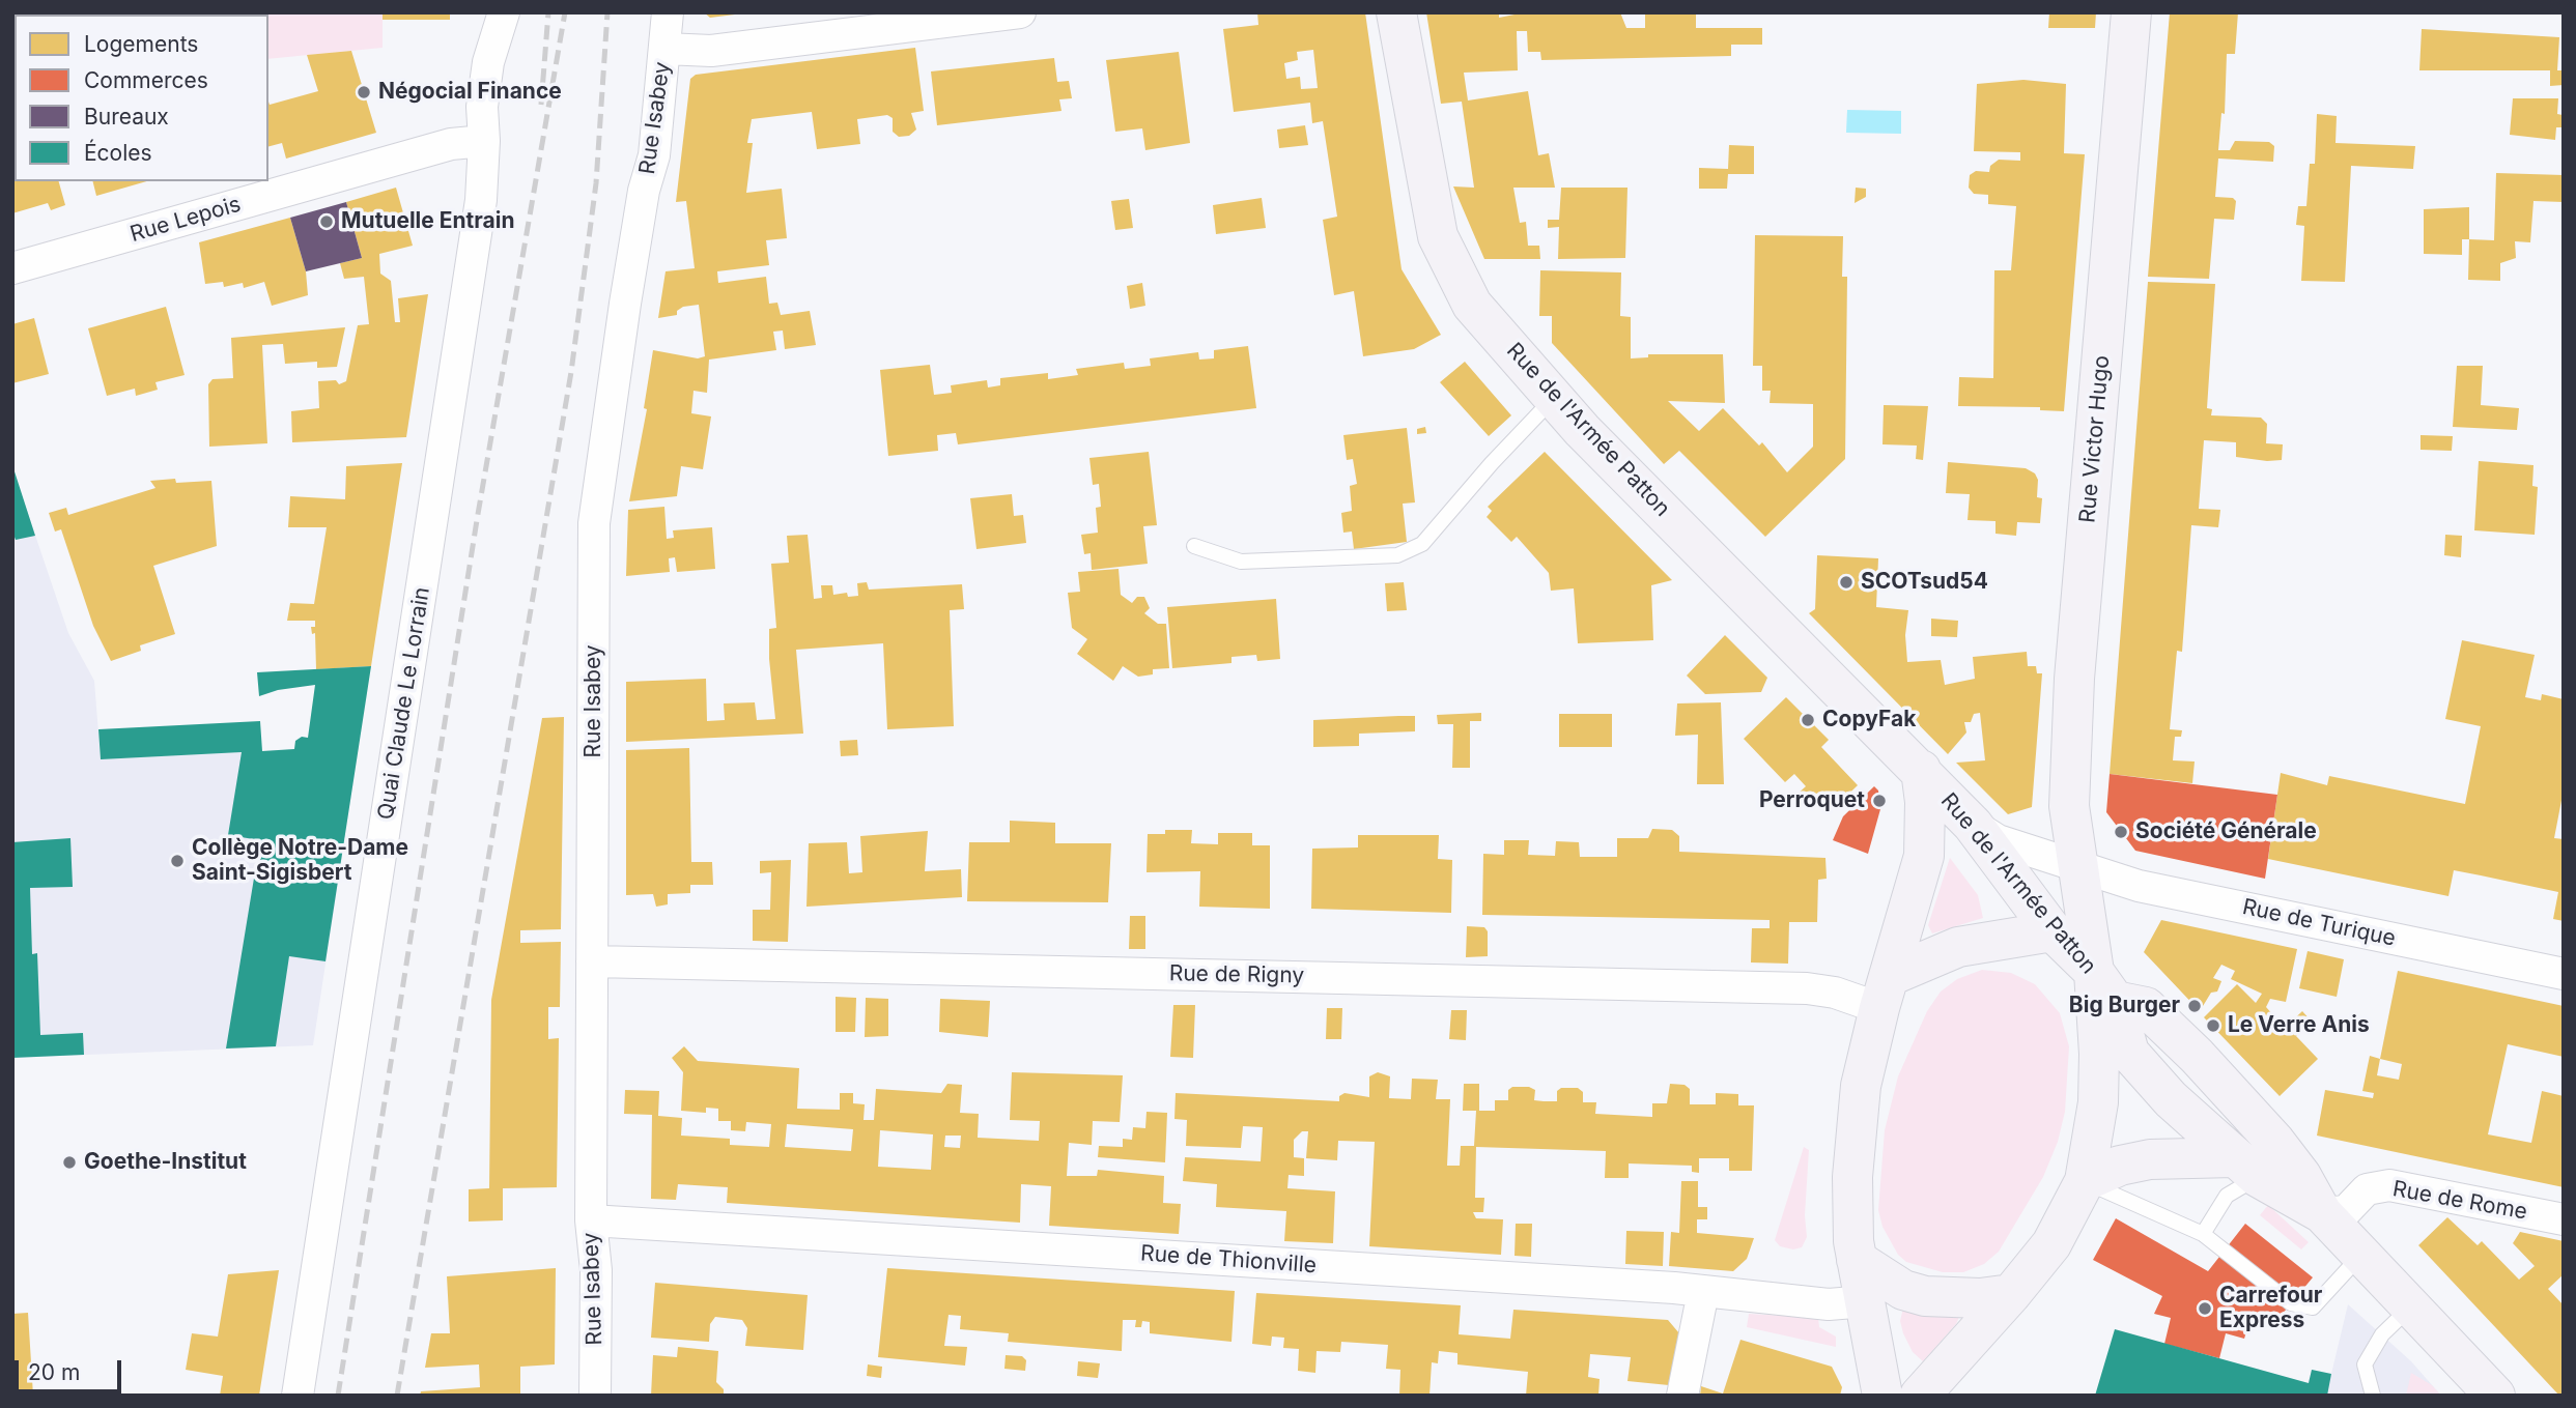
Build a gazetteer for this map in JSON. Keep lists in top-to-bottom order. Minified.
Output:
{"streets":{"main road":["Rue de l'Armée Patton","Rue Victor Hugo"],"street":["Rue Isabey","Rue Lepois","Quai Claude Le Lorrain","Rue de Turique","Rue de Rigny","Rue de Rome","Rue de Thionville"]},"crossings":[["Rue Isabey","Rue de Rigny"],["Rue Isabey","Rue de Thionville"],["Rue Lepois","Quai Claude Le Lorrain"],["Rue de l'Armée Patton","Rue Victor Hugo"],["Rue de l'Armée Patton","Rue de Rigny"],["Rue de l'Armée Patton","Rue de Thionville"],["Rue Victor Hugo","Rue de Turique"]],"places":["Négocial Finance","Mutuelle Entrain","SCOTsud54","CopyFak","Perroquet","Société Générale","Collège Notre-Dame Saint-Sigisbert","Big Burger","Le Verre Anis","Goethe-Institut","Carrefour Express"],"legend":["Logements","Commerces","Bureaux","Écoles"],"scale_bar":"20 m"}
